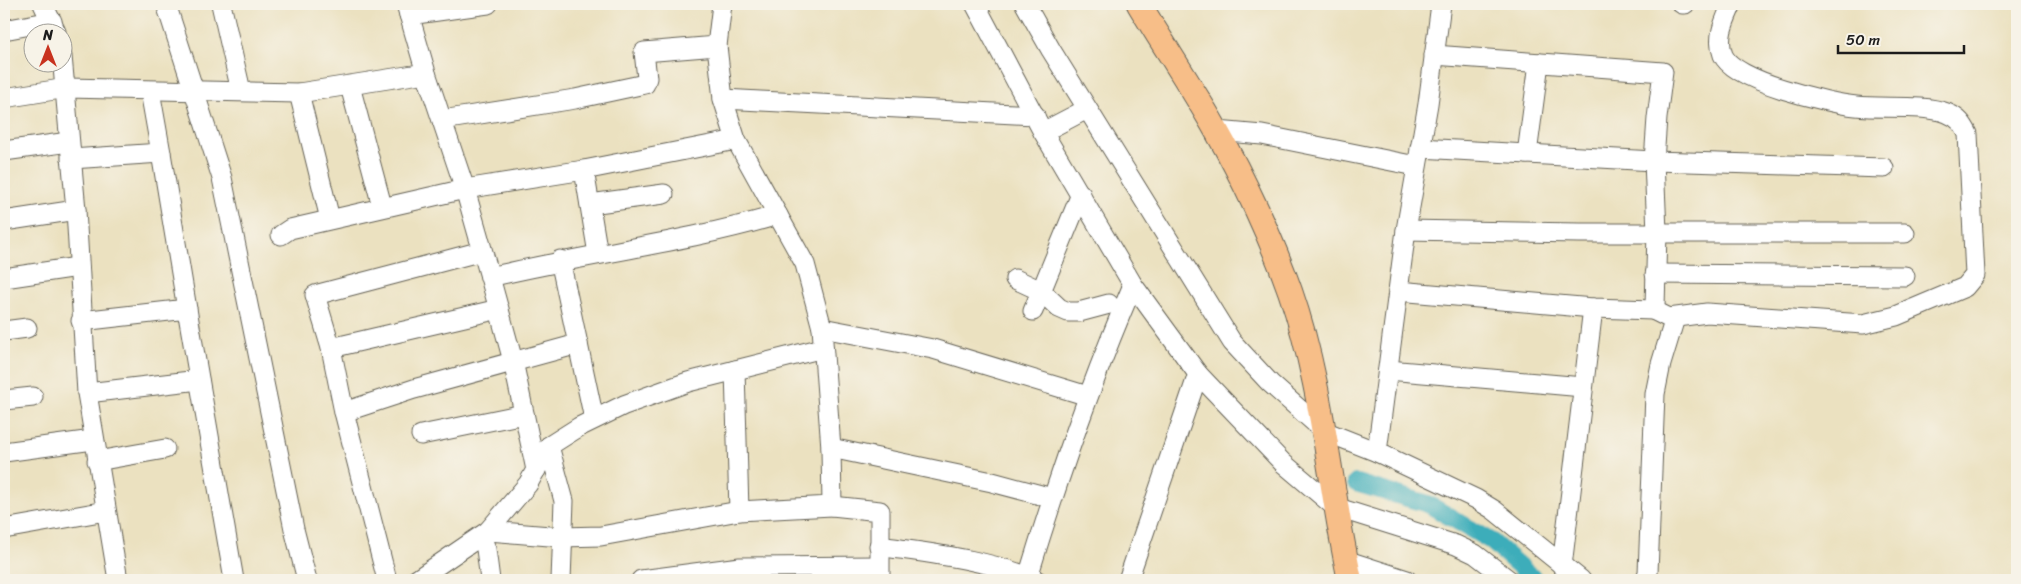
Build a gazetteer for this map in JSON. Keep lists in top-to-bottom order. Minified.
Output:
{"scale_bar":"50 m","north":"top"}
